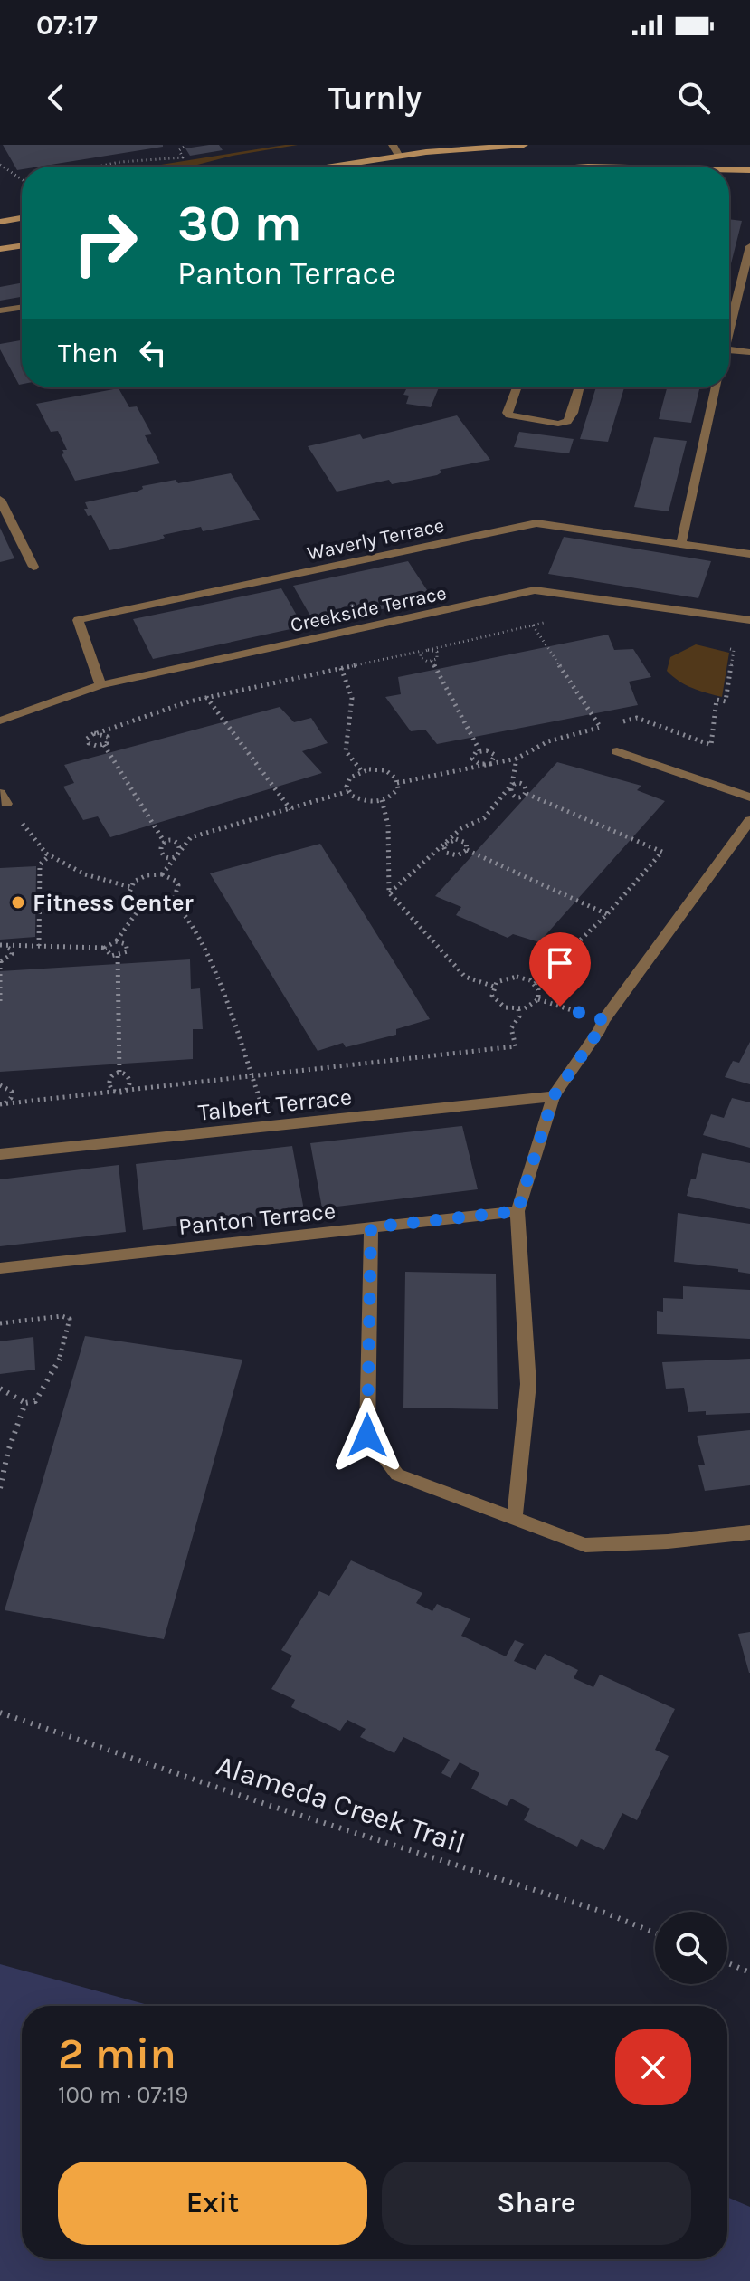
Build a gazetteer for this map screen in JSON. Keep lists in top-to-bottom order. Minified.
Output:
{"streets":{"street":["Waverly Terrace","Creekside Terrace","Talbert Terrace","Panton Terrace"],"path":["Alameda Creek Trail"]},"crossings":[["Waverly Terrace","Creekside Terrace"]],"places":["Fitness Center"],"page":{"status":"07:17","header":"Turnly","turn":["30 m","Panton Terrace"],"then":"Then","heading":["2 min","100 m · 07:19"],"buttons":["Exit","Share"]}}
